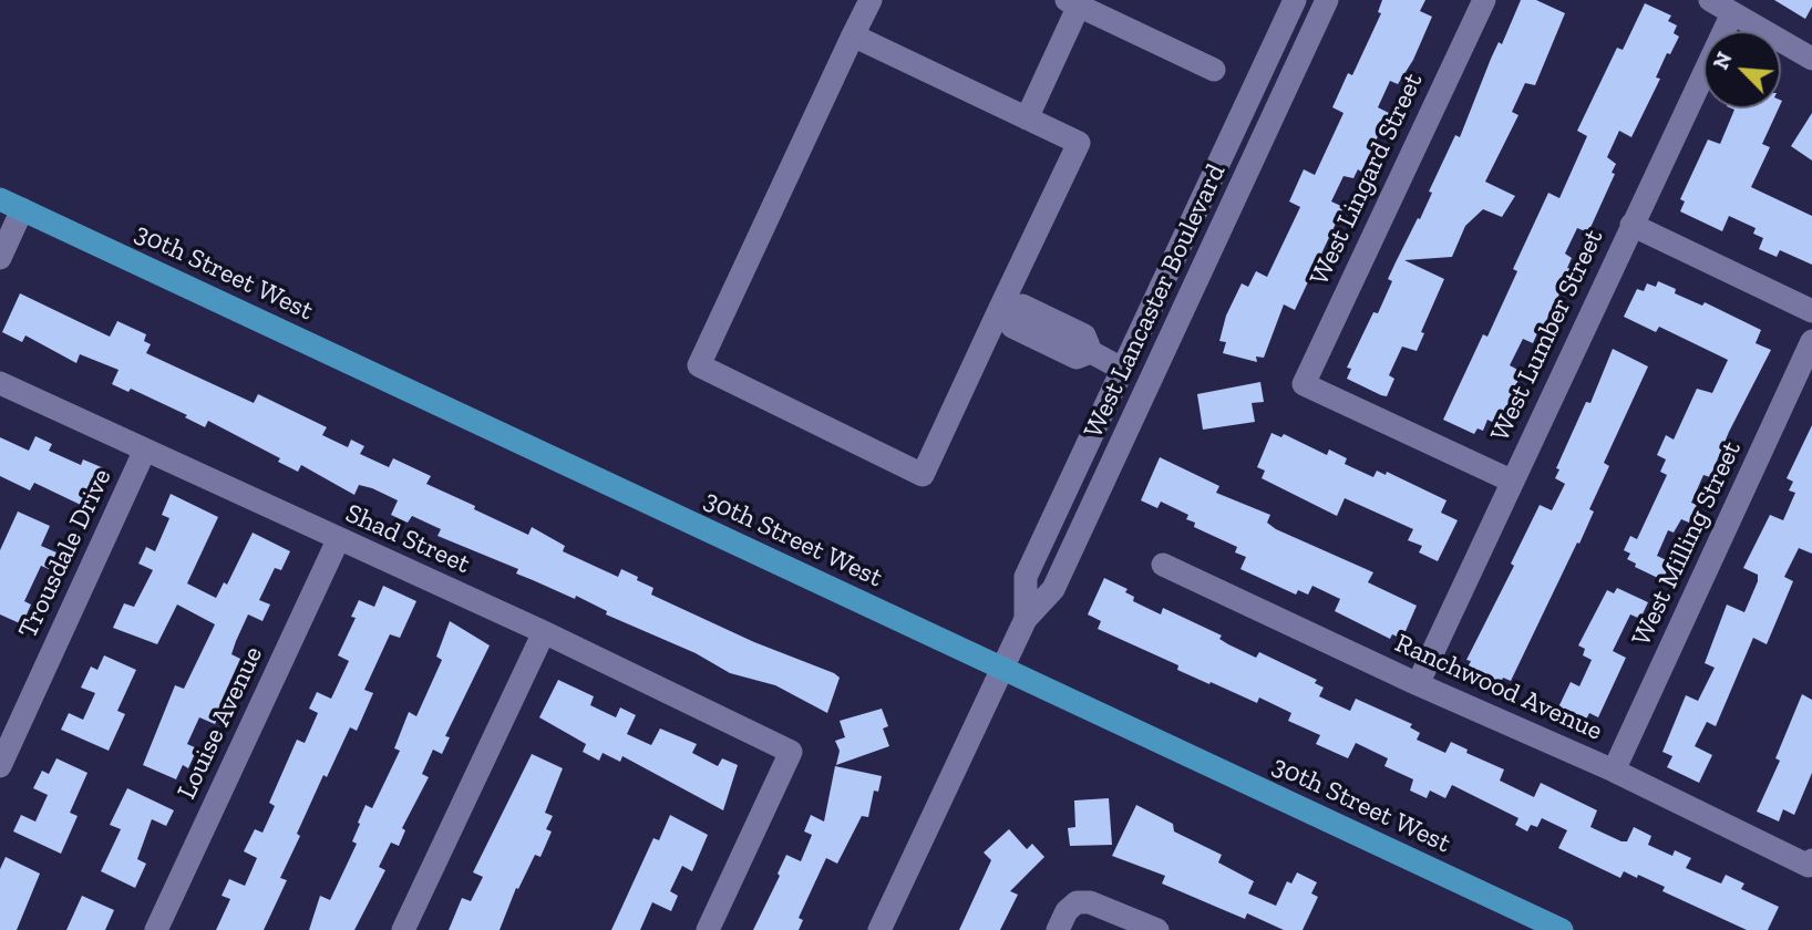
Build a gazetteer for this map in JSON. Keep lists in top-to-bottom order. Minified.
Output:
{"streets":{"main road":["30th Street West"],"street":["West Lingard Street","West Lancaster Boulevard","West Lumber Street","Shad Street","West Milling Street","Trousdale Drive","Ranchwood Avenue","Louise Avenue"]},"crossings":[["West Lingard Street","West Lumber Street"],["30th Street West","West Lancaster Boulevard"],["West Lumber Street","Ranchwood Avenue"],["Shad Street","Trousdale Drive"],["Shad Street","Louise Avenue"],["West Milling Street","Ranchwood Avenue"]],"north":"top left"}
